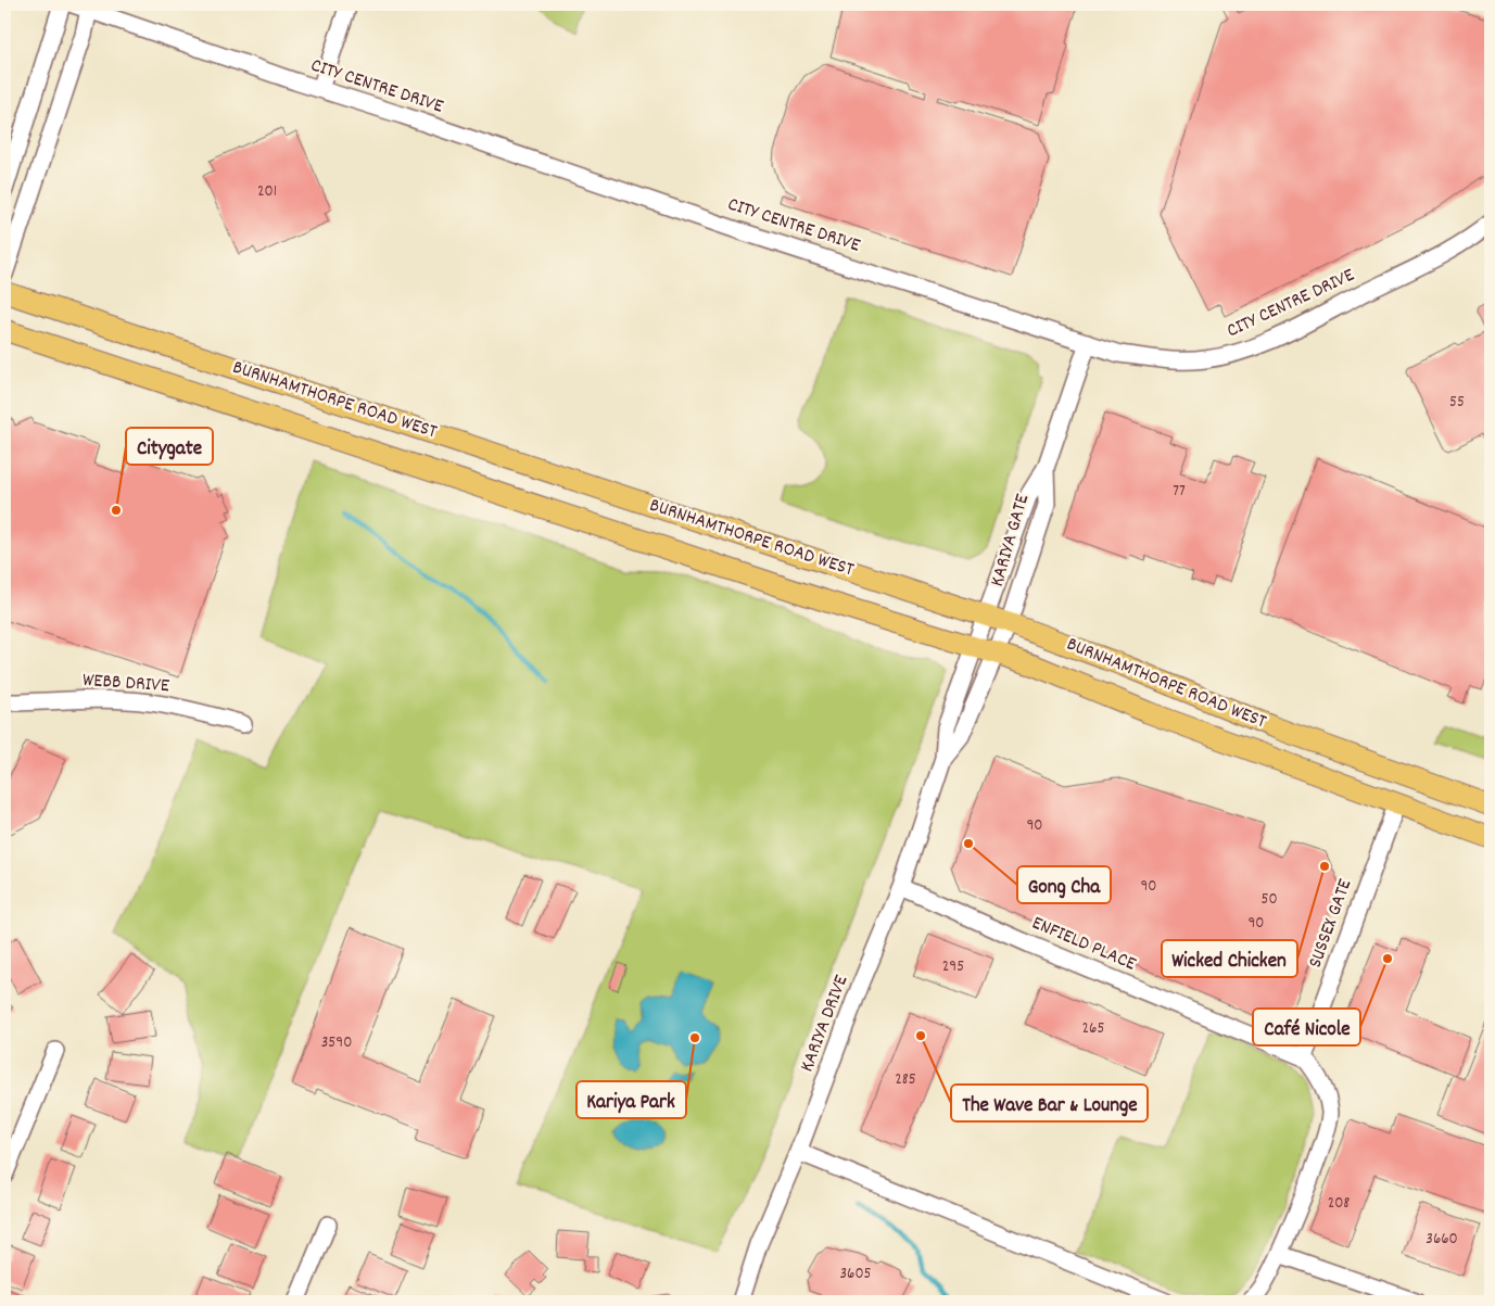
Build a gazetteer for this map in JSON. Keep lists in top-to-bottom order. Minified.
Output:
{"streets":{"main road":["BURNHAMTHORPE ROAD WEST"],"street":["CITY CENTRE DRIVE","KARIYA GATE","WEBB DRIVE","SUSSEX GATE","ENFIELD PLACE","KARIYA DRIVE"]},"crossings":[["CITY CENTRE DRIVE","KARIYA GATE"],["BURNHAMTHORPE ROAD WEST","KARIYA GATE"],["BURNHAMTHORPE ROAD WEST","SUSSEX GATE"],["BURNHAMTHORPE ROAD WEST","KARIYA DRIVE"],["KARIYA GATE","KARIYA DRIVE"],["SUSSEX GATE","ENFIELD PLACE"],["ENFIELD PLACE","KARIYA DRIVE"]],"places":["Citygate","Gong Cha","Wicked Chicken","Café Nicole","The Wave Bar & Lounge","Kariya Park"],"house_numbers":["201","55","77","90","90","50","90","295","265","3590","285","208","3660","3605"]}
